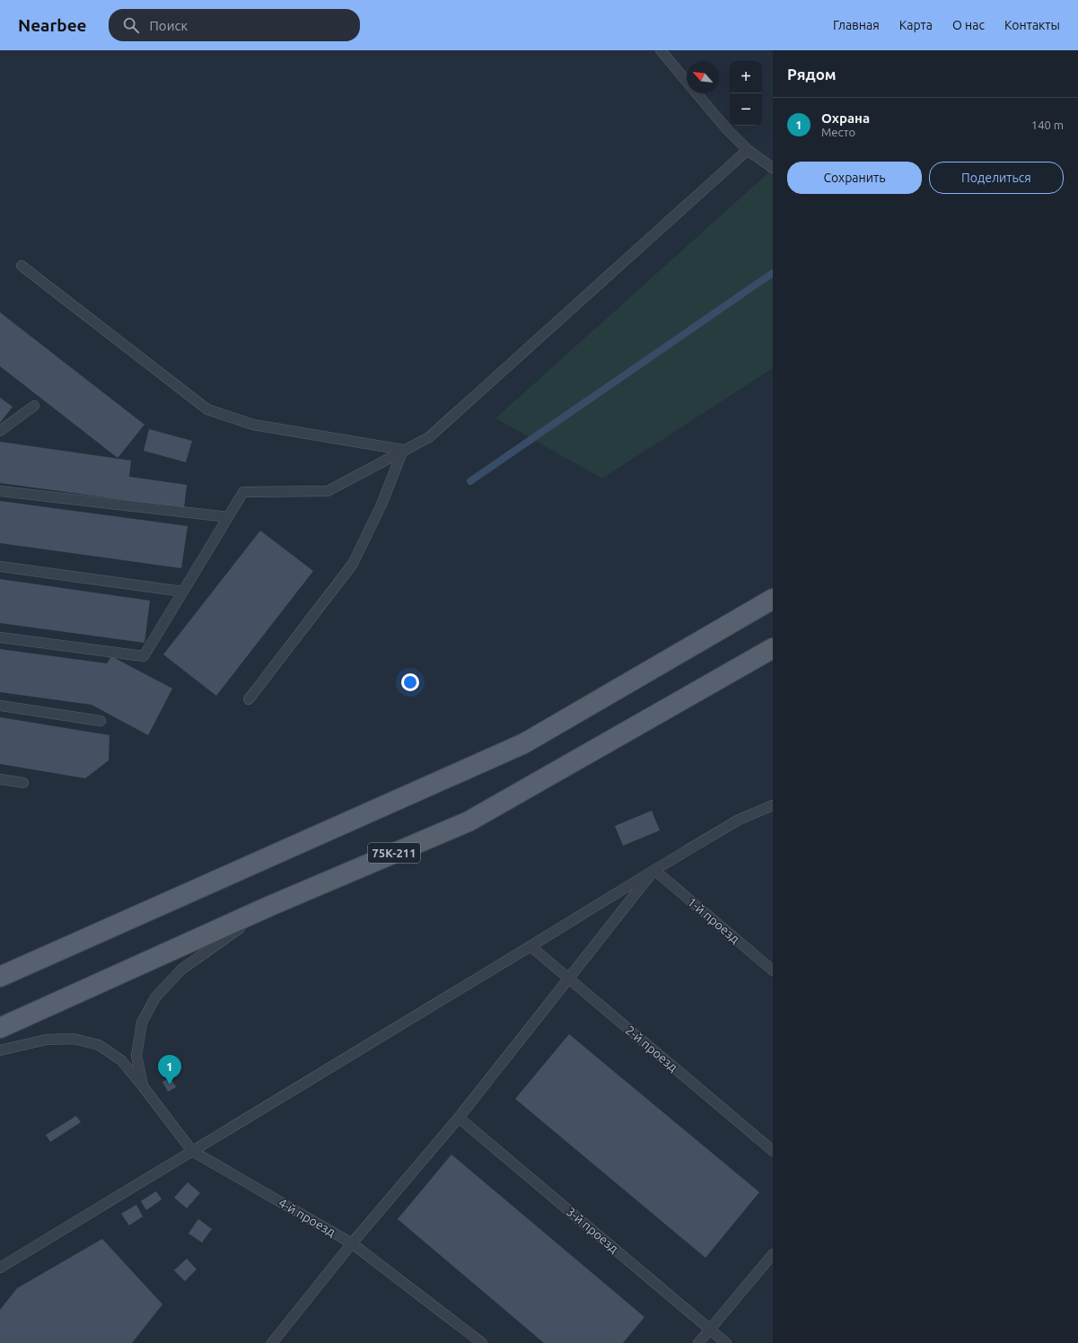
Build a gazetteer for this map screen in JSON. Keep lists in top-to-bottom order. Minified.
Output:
{"streets":{"main road":["75К-211"],"lane":["1-й проезд","2-й проезд","4-й проезд","3-й проезд"]},"north":"top left","page":{"header":"Nearbee","search":"Поиск","nav":["Главная","Карта","О нас","Контакты"],"heading":"Рядом","map_buttons":["+","−"],"list":[{"mark":"1","name":"Охрана","note":"Место","value":"140 m"}],"buttons":["Сохранить","Поделиться"],"pins":"1"}}
